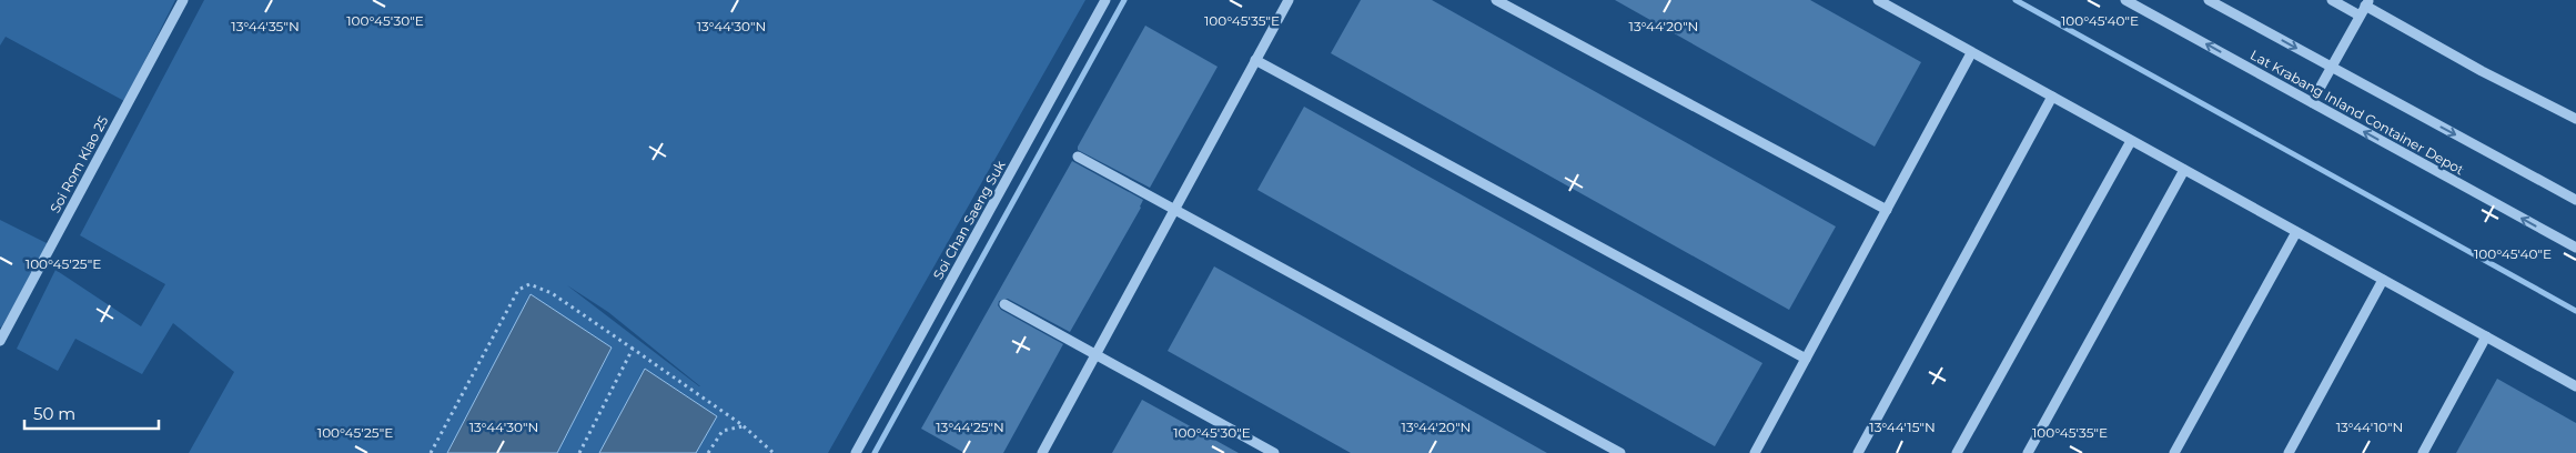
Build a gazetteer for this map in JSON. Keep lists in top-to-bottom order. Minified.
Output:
{"streets":{"street":["Lat Krabang Inland Container Depot","Soi Rom Klao 25","Soi Chan Saeng Suk"]},"scale_bar":"50 m","coordinates":["100°45'30\"E","100°45'35\"E","100°45'40\"E","13°44'20\"N","13°44'35\"N","13°44'30\"N","100°45'25\"E","13°44'25\"N","13°44'15\"N","13°44'10\"N"]}
